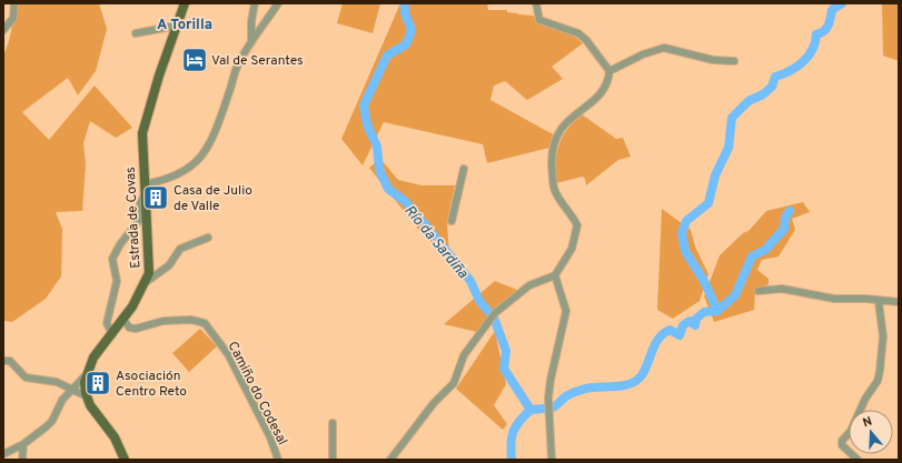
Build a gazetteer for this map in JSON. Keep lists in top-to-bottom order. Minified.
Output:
{"streets":{"main road":["Estrada de Covas"],"street":["Camiño do Codesal"]},"crossings":[["Estrada de Covas","Camiño do Codesal"]],"districts":["A Torilla"],"water":["Río da Sardiña"],"places":{"hotel":["Val de Serantes"],"building":["Casa de Julio de Valle","Asociación Centro Reto"]},"north":"top"}
